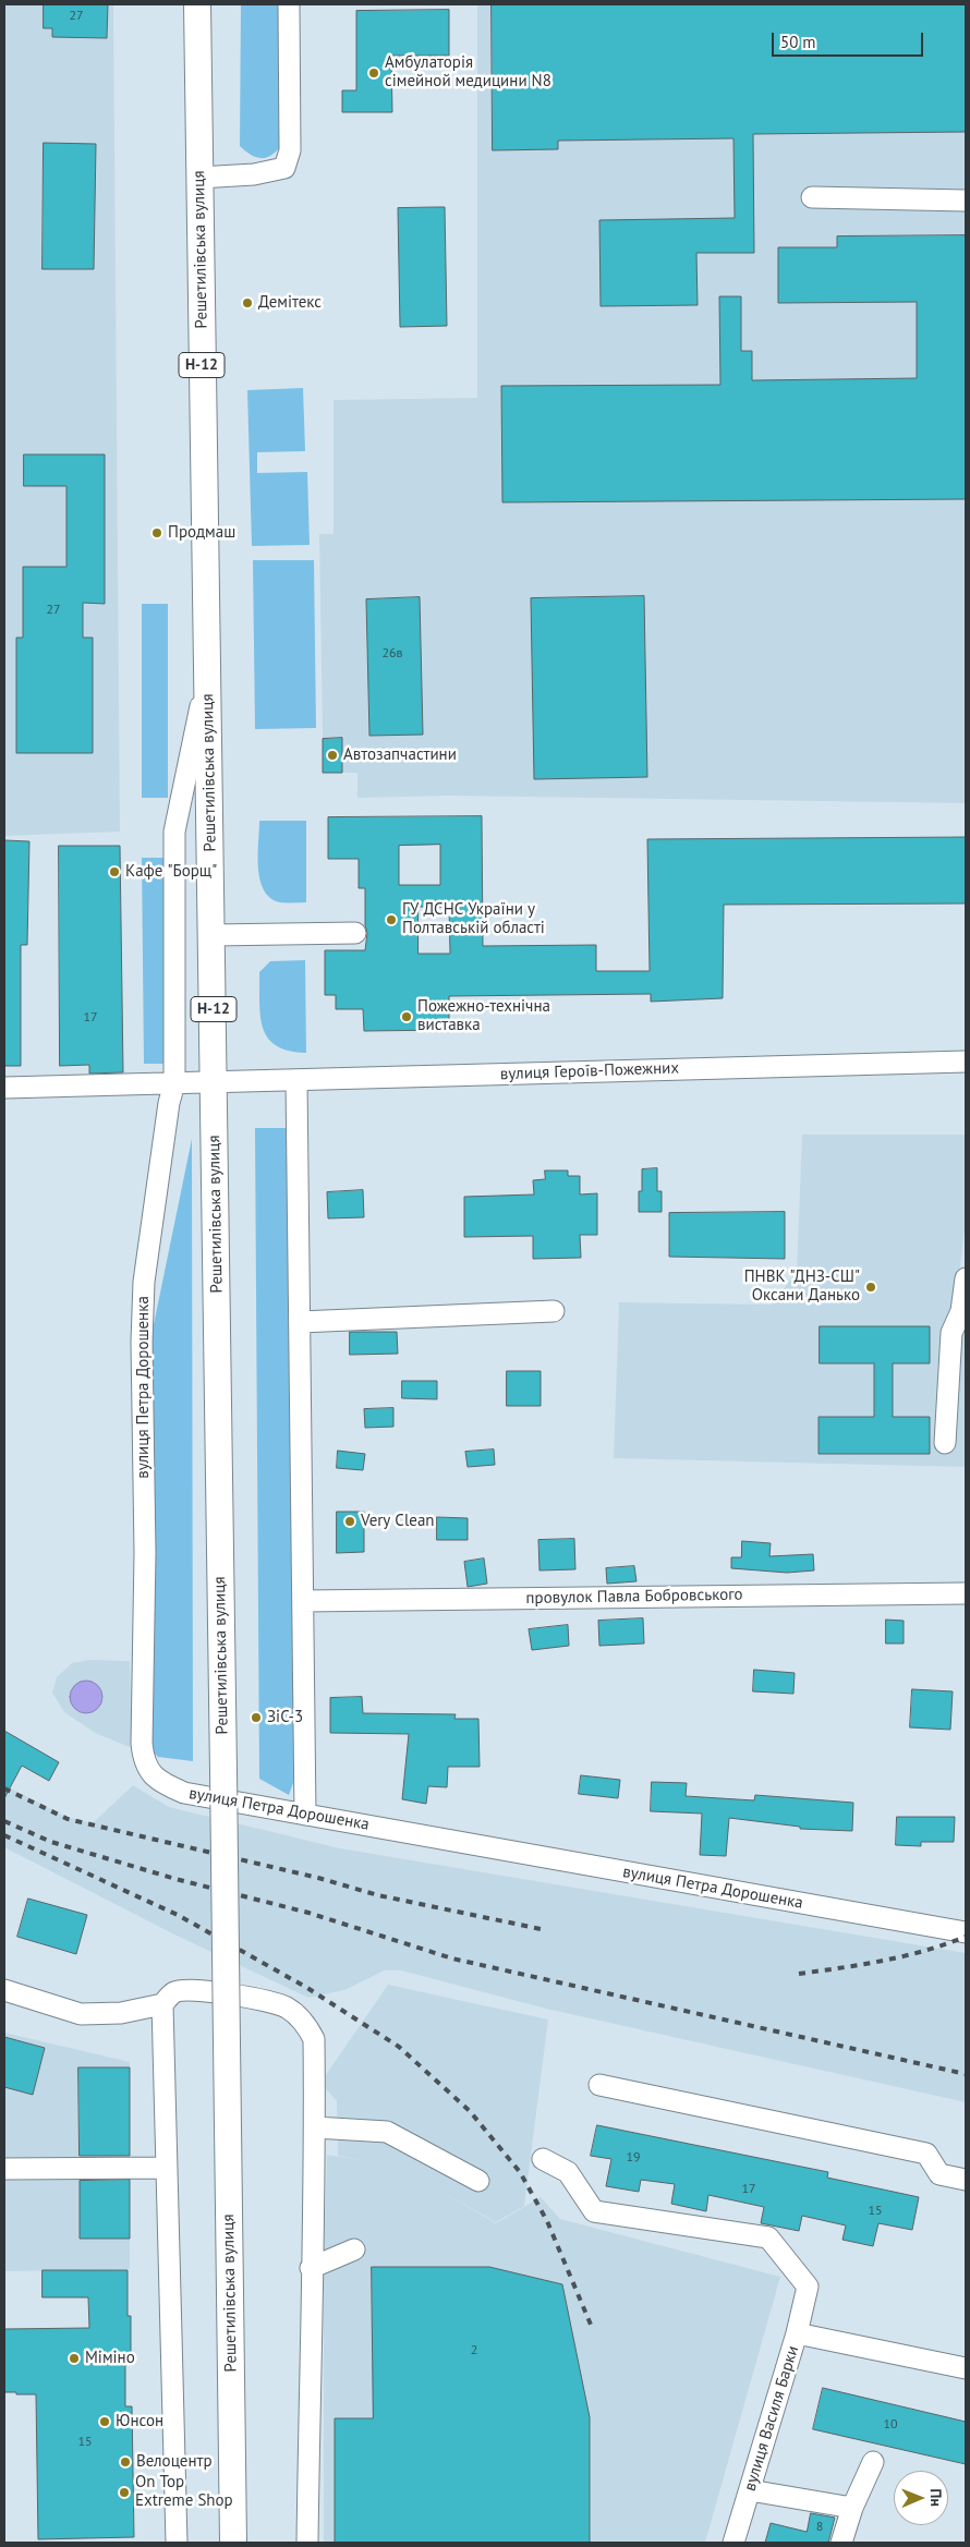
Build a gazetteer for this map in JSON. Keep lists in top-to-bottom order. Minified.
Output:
{"streets":{"main road":["Решетилівська вулиця","Н-12"],"street":["вулиця Героїв-Пожежних","вулиця Петра Дорошенка","провулок Павла Бобровського","вулиця Василя Барки"]},"crossings":[["Решетилівська вулиця","вулиця Героїв-Пожежних"],["вулиця Героїв-Пожежних","вулиця Петра Дорошенка"]],"places":["Амбулаторія сімейной медицини N8","Демітекс","Продмаш","Автозапчастини","Кафе \"Борщ\"","ГУ ДСНС України у Полтавській області","Пожежно-технічна виставка","ПНВК \"ДНЗ-СШ\" Оксани Данько","Very Clean","ЗіС-3","Міміно","Юнсон","Велоцентр","On Top Extreme Shop"],"house_numbers":["27","27","26в","17","19","17","15","2","10","15","8"],"scale_bar":"50 m","north":"right"}
